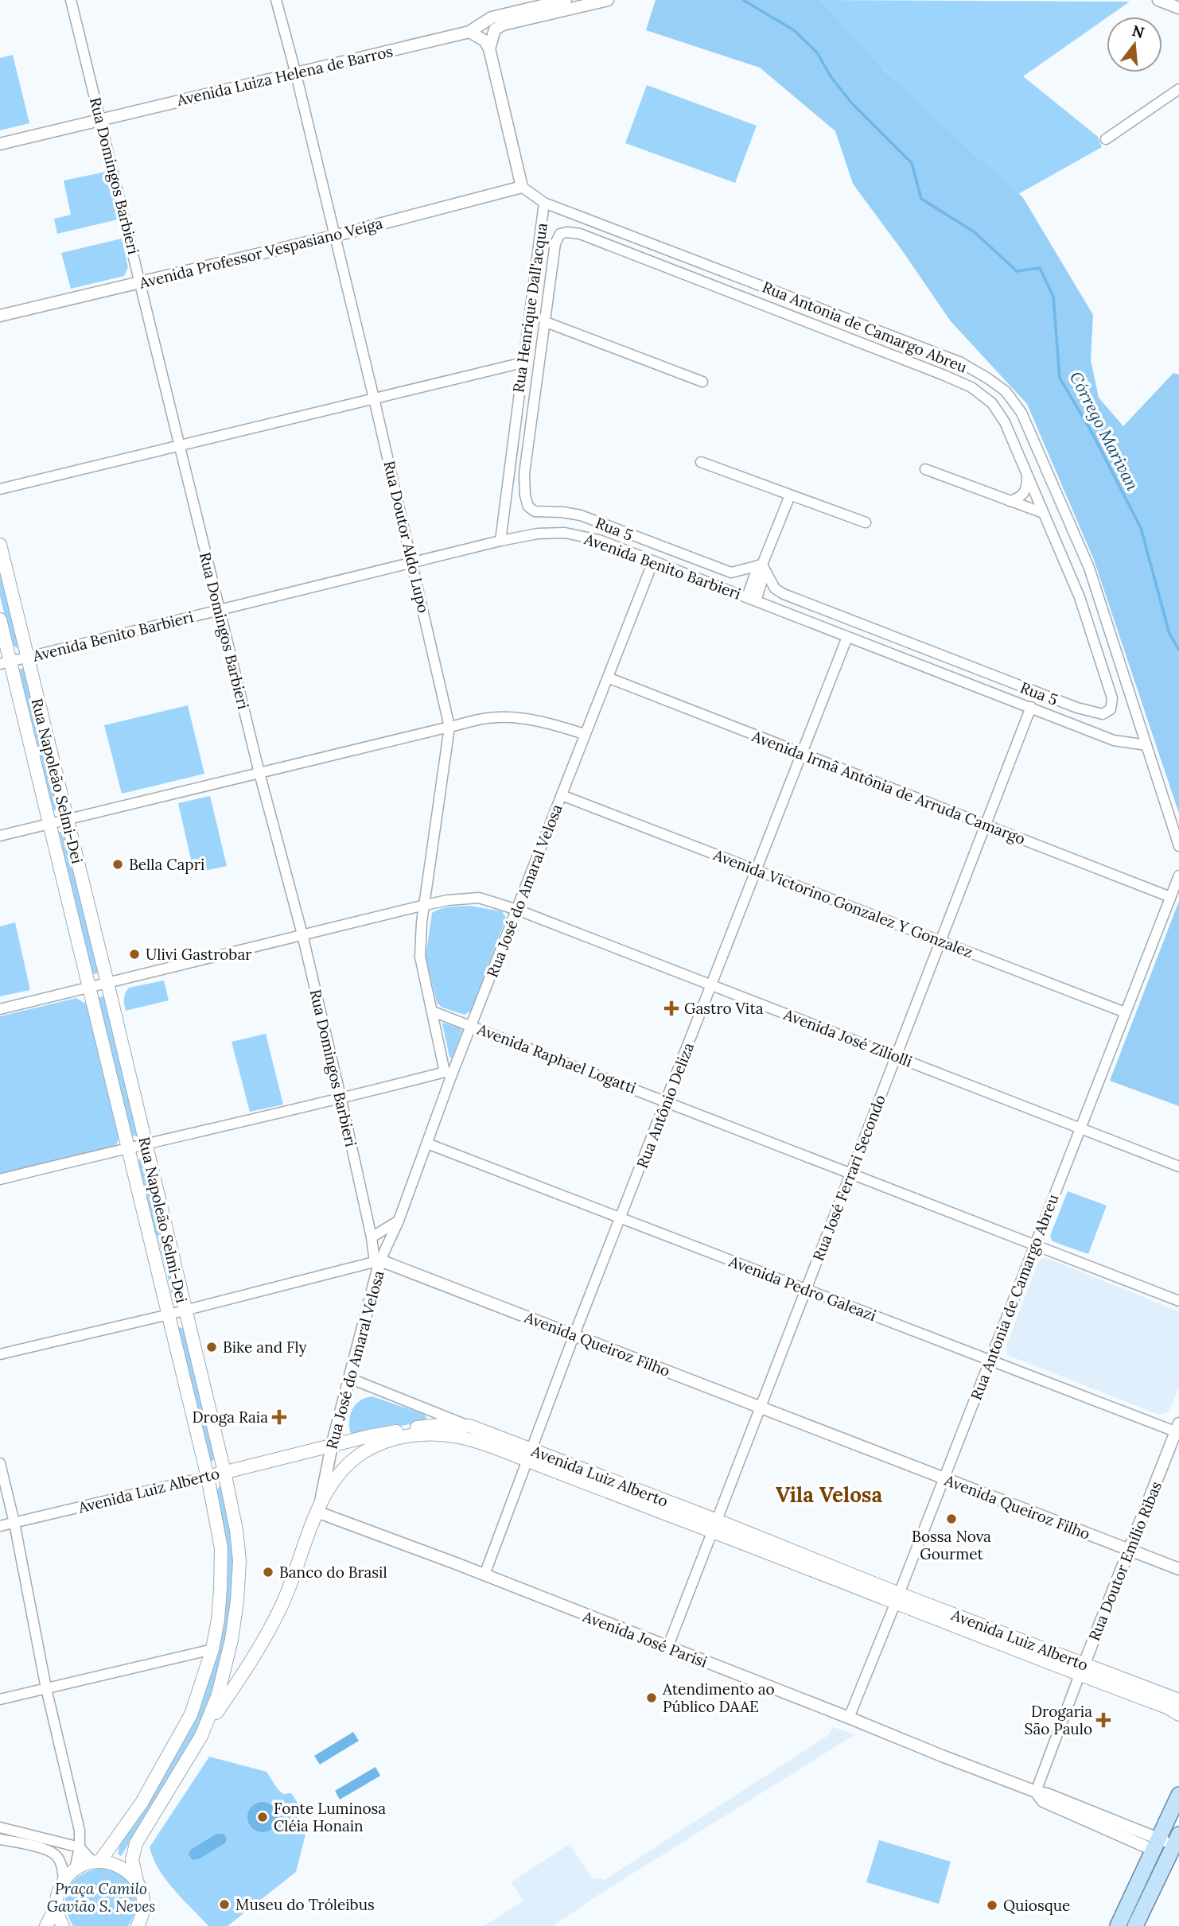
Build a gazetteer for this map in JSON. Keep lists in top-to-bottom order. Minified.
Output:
{"streets":{"main road":["Rua Napoleão Selmi-Dei","Rua José do Amaral Velosa","Avenida Luiz Alberto"],"street":["Avenida Luiza Helena de Barros","Rua Domingos Barbieri","Avenida Professor Vespasiano Veiga","Rua Henrique Dall'acqua","Rua Antonia de Camargo Abreu","Rua 5","Rua Doutor Aldo Lupo","Avenida Benito Barbieri","Avenida Irmã Antônia de Arruda Camargo","Avenida Victorino Gonzalez Y Gonzalez","Avenida José Ziliolli","Avenida Raphael Logatti","Rua Antônio Deliza","Rua José Ferrari Secondo","Avenida Pedro Galeazi","Avenida Queiroz Filho","Rua Doutor Emílio Ribas","Avenida José Parisi"]},"crossings":[["Avenida Luiza Helena de Barros","Rua Domingos Barbieri"],["Avenida Luiza Helena de Barros","Rua Doutor Aldo Lupo"],["Rua Domingos Barbieri","Avenida Professor Vespasiano Veiga"],["Rua Domingos Barbieri","Avenida Benito Barbieri"],["Rua Domingos Barbieri","Rua José do Amaral Velosa"],["Rua Domingos Barbieri","Avenida José Ziliolli"],["Rua Domingos Barbieri","Avenida Queiroz Filho"],["Avenida Professor Vespasiano Veiga","Rua Henrique Dall'acqua"],["Avenida Professor Vespasiano Veiga","Rua Doutor Aldo Lupo"],["Rua Henrique Dall'acqua","Rua Antonia de Camargo Abreu"],["Rua Henrique Dall'acqua","Avenida Benito Barbieri"],["Rua Antonia de Camargo Abreu","Avenida Benito Barbieri"],["Rua Antonia de Camargo Abreu","Avenida Irmã Antônia de Arruda Camargo"],["Rua Antonia de Camargo Abreu","Avenida Victorino Gonzalez Y Gonzalez"],["Rua Antonia de Camargo Abreu","Avenida José Ziliolli"],["Rua Antonia de Camargo Abreu","Avenida Raphael Logatti"],["Rua Antonia de Camargo Abreu","Avenida Pedro Galeazi"],["Rua Antonia de Camargo Abreu","Avenida Queiroz Filho"],["Rua Antonia de Camargo Abreu","Avenida Luiz Alberto"],["Rua Antonia de Camargo Abreu","Avenida José Parisi"],["Rua Doutor Aldo Lupo","Avenida Benito Barbieri"],["Rua Doutor Aldo Lupo","Rua José do Amaral Velosa"],["Rua Doutor Aldo Lupo","Avenida José Ziliolli"],["Rua Doutor Aldo Lupo","Avenida Raphael Logatti"],["Avenida Benito Barbieri","Rua Napoleão Selmi-Dei"],["Avenida Benito Barbieri","Rua José do Amaral Velosa"],["Avenida Benito Barbieri","Rua Antônio Deliza"],["Avenida Benito Barbieri","Rua José Ferrari Secondo"],["Rua Napoleão Selmi-Dei","Rua José do Amaral Velosa"],["Rua Napoleão Selmi-Dei","Avenida José Ziliolli"],["Rua Napoleão Selmi-Dei","Avenida Luiz Alberto"],["Avenida Irmã Antônia de Arruda Camargo","Rua José do Amaral Velosa"],["Avenida Irmã Antônia de Arruda Camargo","Rua Antônio Deliza"],["Avenida Irmã Antônia de Arruda Camargo","Rua José Ferrari Secondo"],["Rua José do Amaral Velosa","Avenida Victorino Gonzalez Y Gonzalez"],["Rua José do Amaral Velosa","Avenida José Ziliolli"],["Rua José do Amaral Velosa","Avenida Raphael Logatti"],["Rua José do Amaral Velosa","Avenida Pedro Galeazi"],["Rua José do Amaral Velosa","Avenida Queiroz Filho"],["Rua José do Amaral Velosa","Avenida Luiz Alberto"],["Rua José do Amaral Velosa","Avenida José Parisi"],["Avenida Victorino Gonzalez Y Gonzalez","Rua Antônio Deliza"],["Avenida Victorino Gonzalez Y Gonzalez","Rua José Ferrari Secondo"],["Avenida José Ziliolli","Rua Antônio Deliza"],["Avenida José Ziliolli","Rua José Ferrari Secondo"],["Avenida Raphael Logatti","Rua Antônio Deliza"],["Avenida Raphael Logatti","Rua José Ferrari Secondo"],["Rua Antônio Deliza","Avenida Pedro Galeazi"],["Rua Antônio Deliza","Avenida Queiroz Filho"],["Rua Antônio Deliza","Avenida Luiz Alberto"],["Rua Antônio Deliza","Avenida José Parisi"],["Rua José Ferrari Secondo","Avenida Pedro Galeazi"],["Rua José Ferrari Secondo","Avenida Queiroz Filho"],["Rua José Ferrari Secondo","Avenida Luiz Alberto"],["Rua José Ferrari Secondo","Avenida José Parisi"],["Avenida Pedro Galeazi","Rua Doutor Emílio Ribas"],["Avenida Queiroz Filho","Rua Doutor Emílio Ribas"],["Avenida Luiz Alberto","Rua Doutor Emílio Ribas"],["Rua Doutor Emílio Ribas","Avenida José Parisi"]],"districts":["Vila Velosa"],"water":["Córrego Marivan"],"parks":["Praça Camilo Gavião S. Neves"],"places":{"other":["Bella Capri","Ulivi Gastrobar","Bike and Fly","Bossa Nova Gourmet","Banco do Brasil","Atendimento ao Público DAAE","Fonte Luminosa Cléia Honain","Museu do Tróleibus","Quiosque"],"health":["Gastro Vita","Droga Raia","Drogaria São Paulo"]},"north":"top"}
